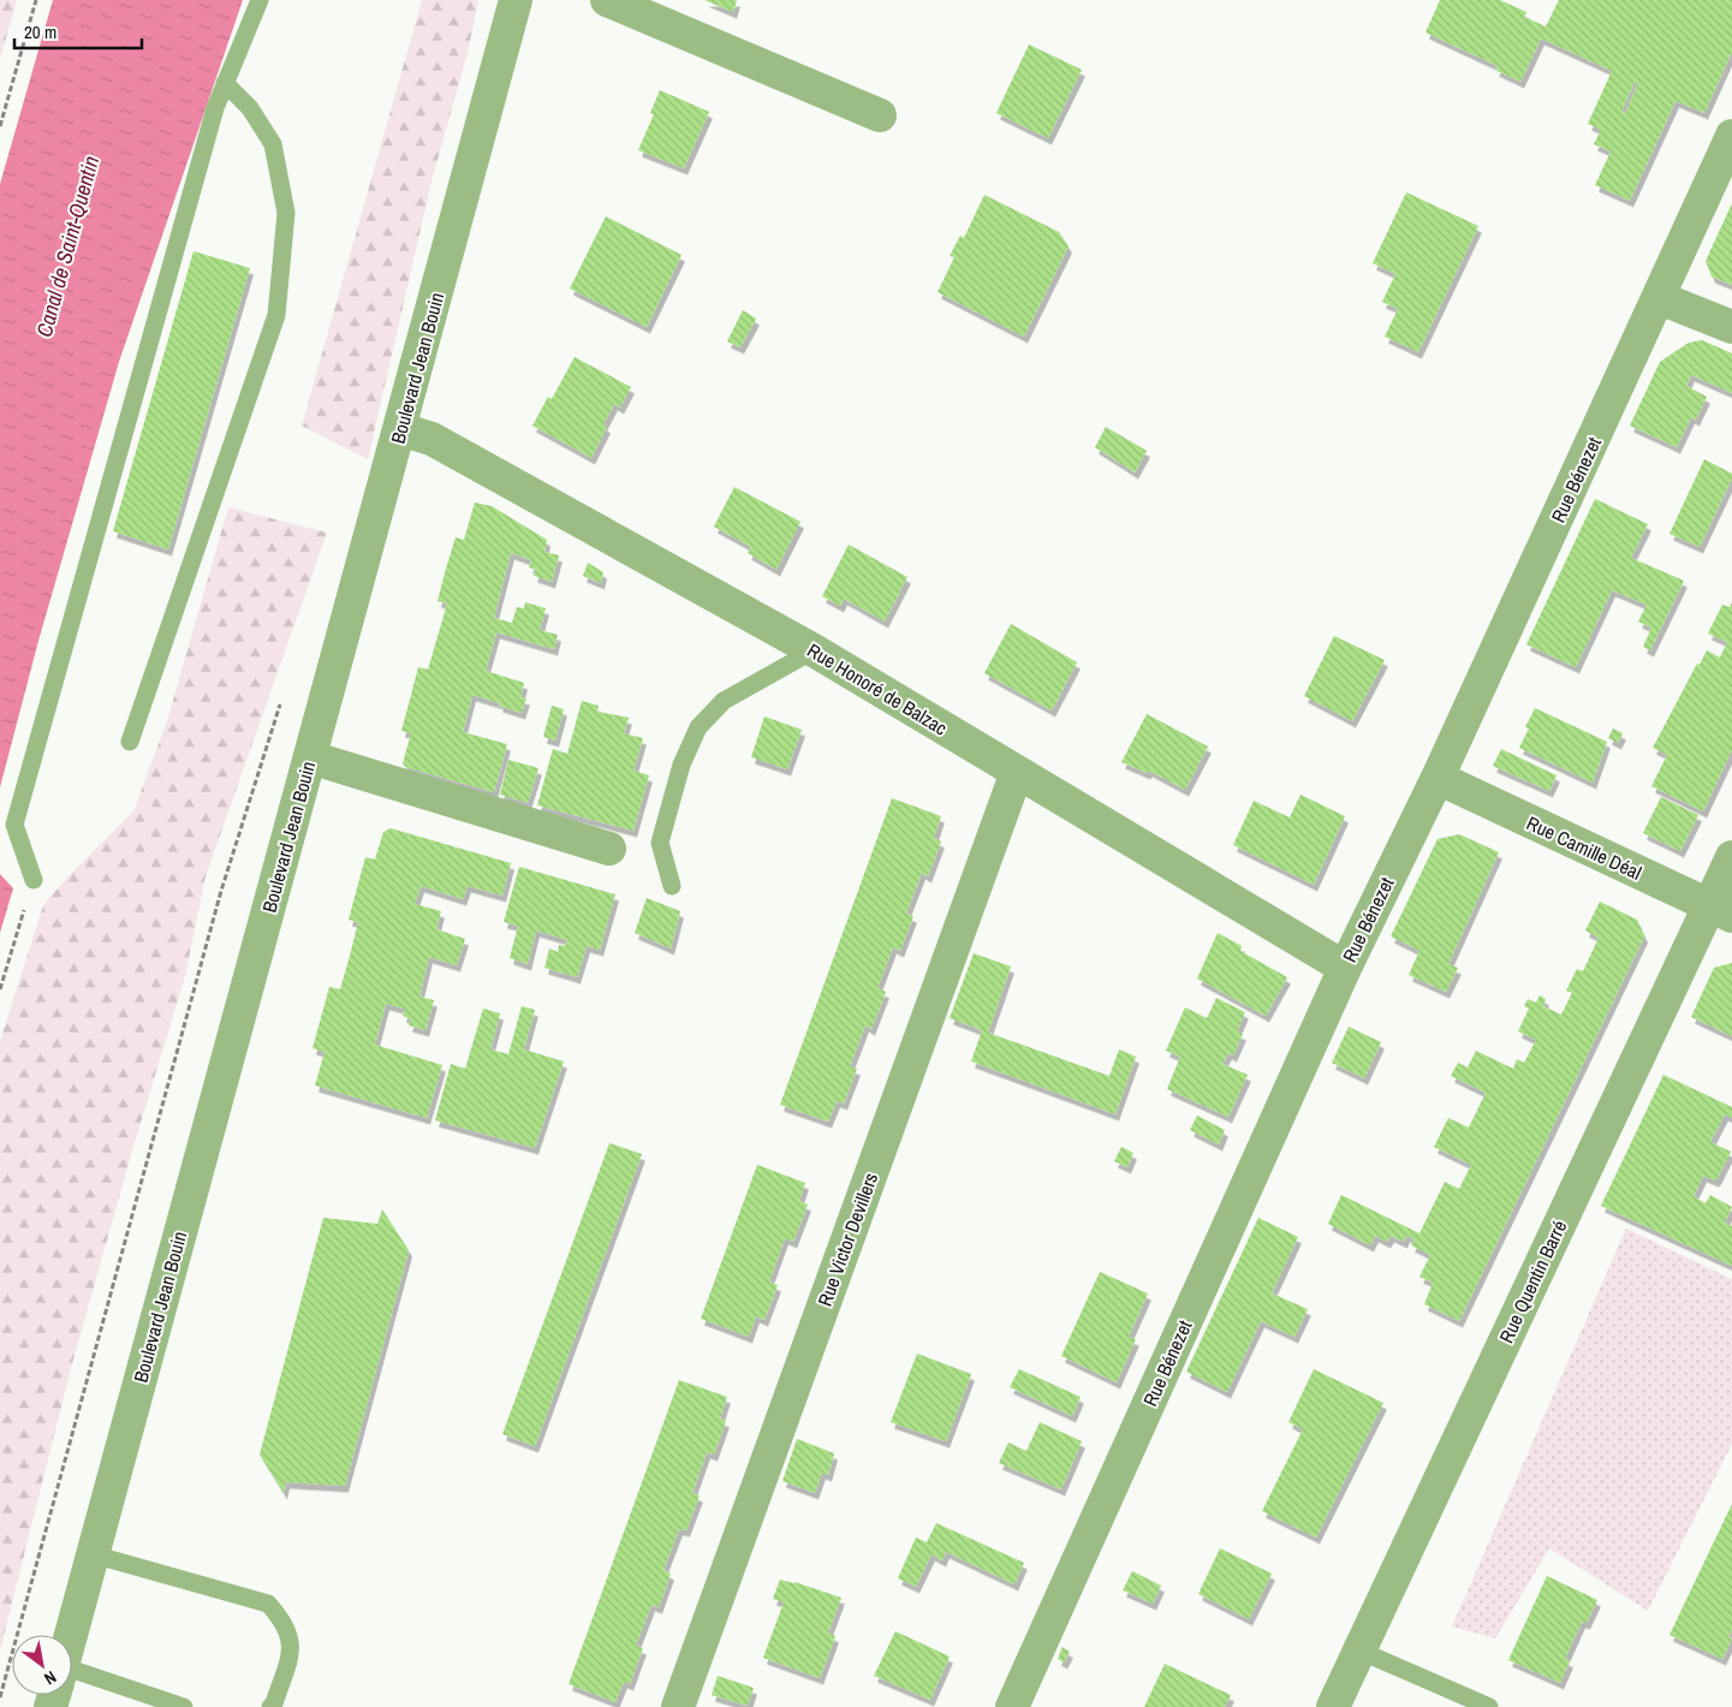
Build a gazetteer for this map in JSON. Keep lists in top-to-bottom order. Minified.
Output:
{"streets":{"street":["Boulevard Jean Bouin","Rue Bénezet","Rue Honoré de Balzac","Rue Camille Déal","Rue Victor Devillers","Rue Quentin Barré"]},"crossings":[["Boulevard Jean Bouin","Rue Honoré de Balzac"],["Rue Bénezet","Rue Honoré de Balzac"],["Rue Bénezet","Rue Camille Déal"],["Rue Honoré de Balzac","Rue Victor Devillers"],["Rue Camille Déal","Rue Quentin Barré"]],"water":["Canal de Saint-Quentin"],"scale_bar":"20 m","north":"bottom right"}
